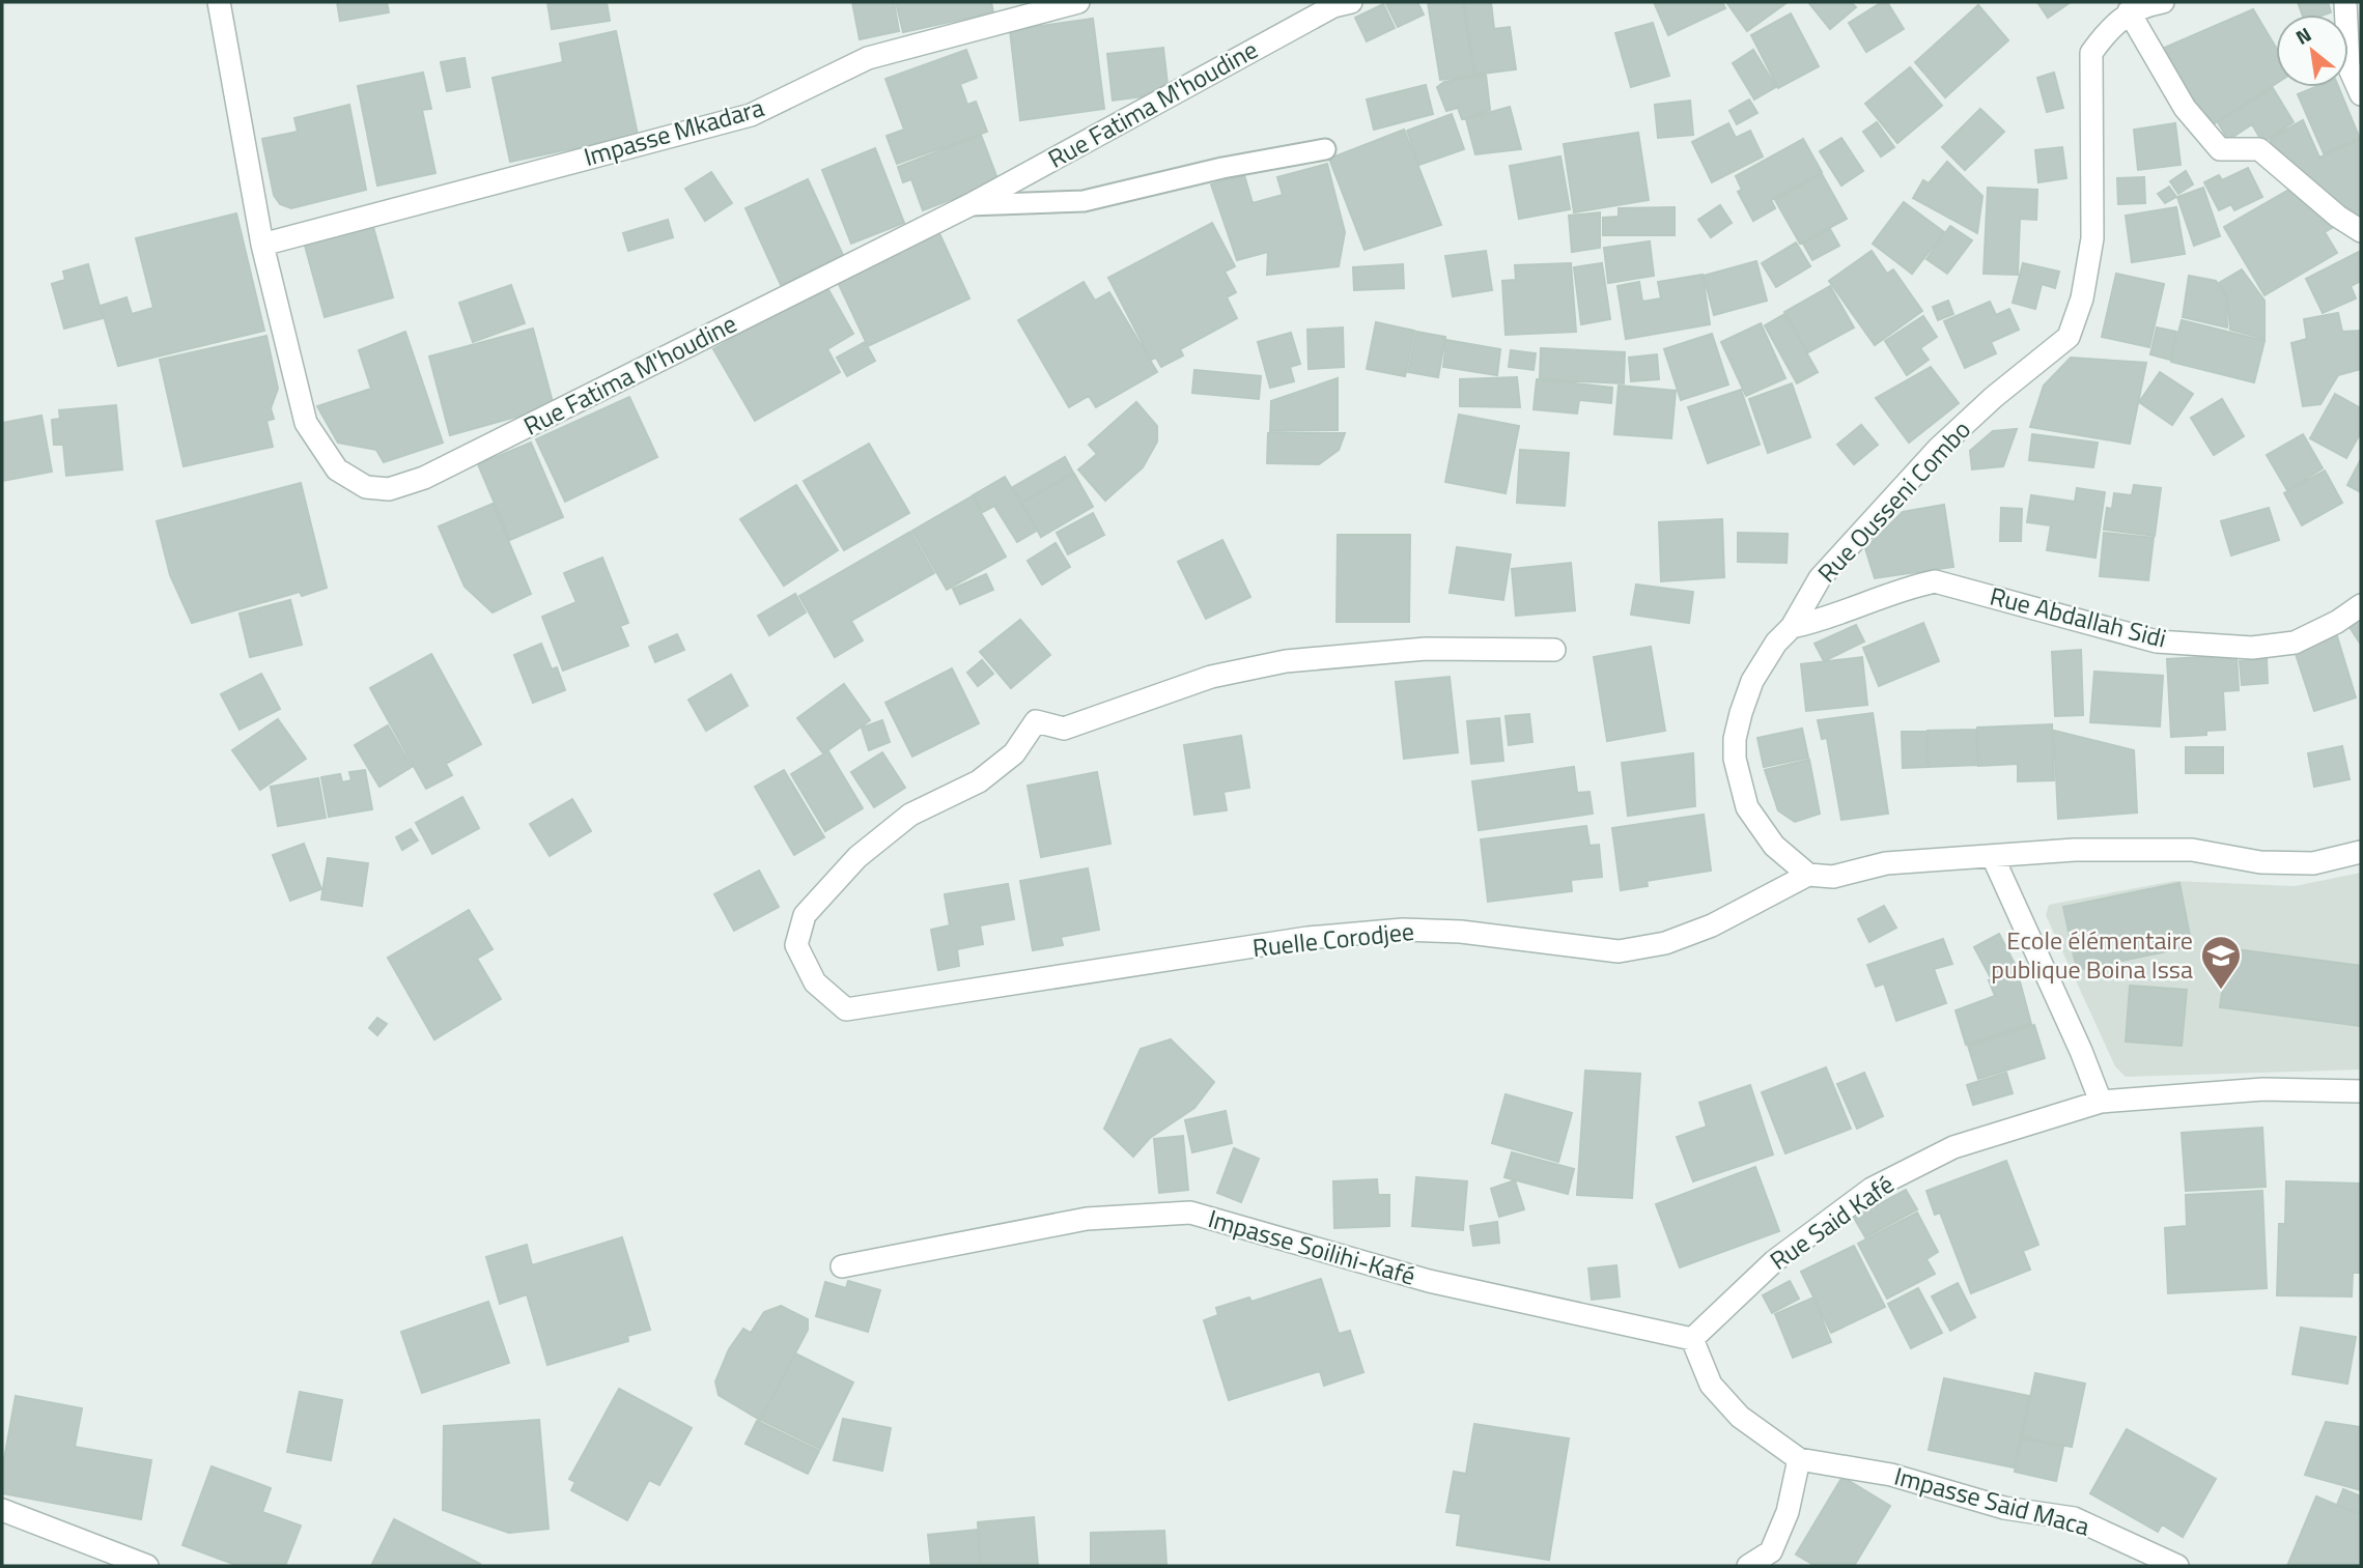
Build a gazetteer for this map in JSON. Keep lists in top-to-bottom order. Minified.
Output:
{"streets":{"street":["Rue Fatima M'houdine","Impasse Mkadara","Rue Ousseni Combo","Rue Abdallah Sidi","Ruelle Corodjee","Rue Said Kafé","Impasse Soilihi-Kafé","Impasse Said Maca"]},"crossings":[["Rue Fatima M'houdine","Impasse Mkadara"],["Rue Ousseni Combo","Rue Abdallah Sidi"],["Rue Ousseni Combo","Ruelle Corodjee"],["Rue Said Kafé","Impasse Soilihi-Kafé"]],"places":{"school or university":["Ecole élémentaire publique Boina Issa"]},"north":"top left"}
